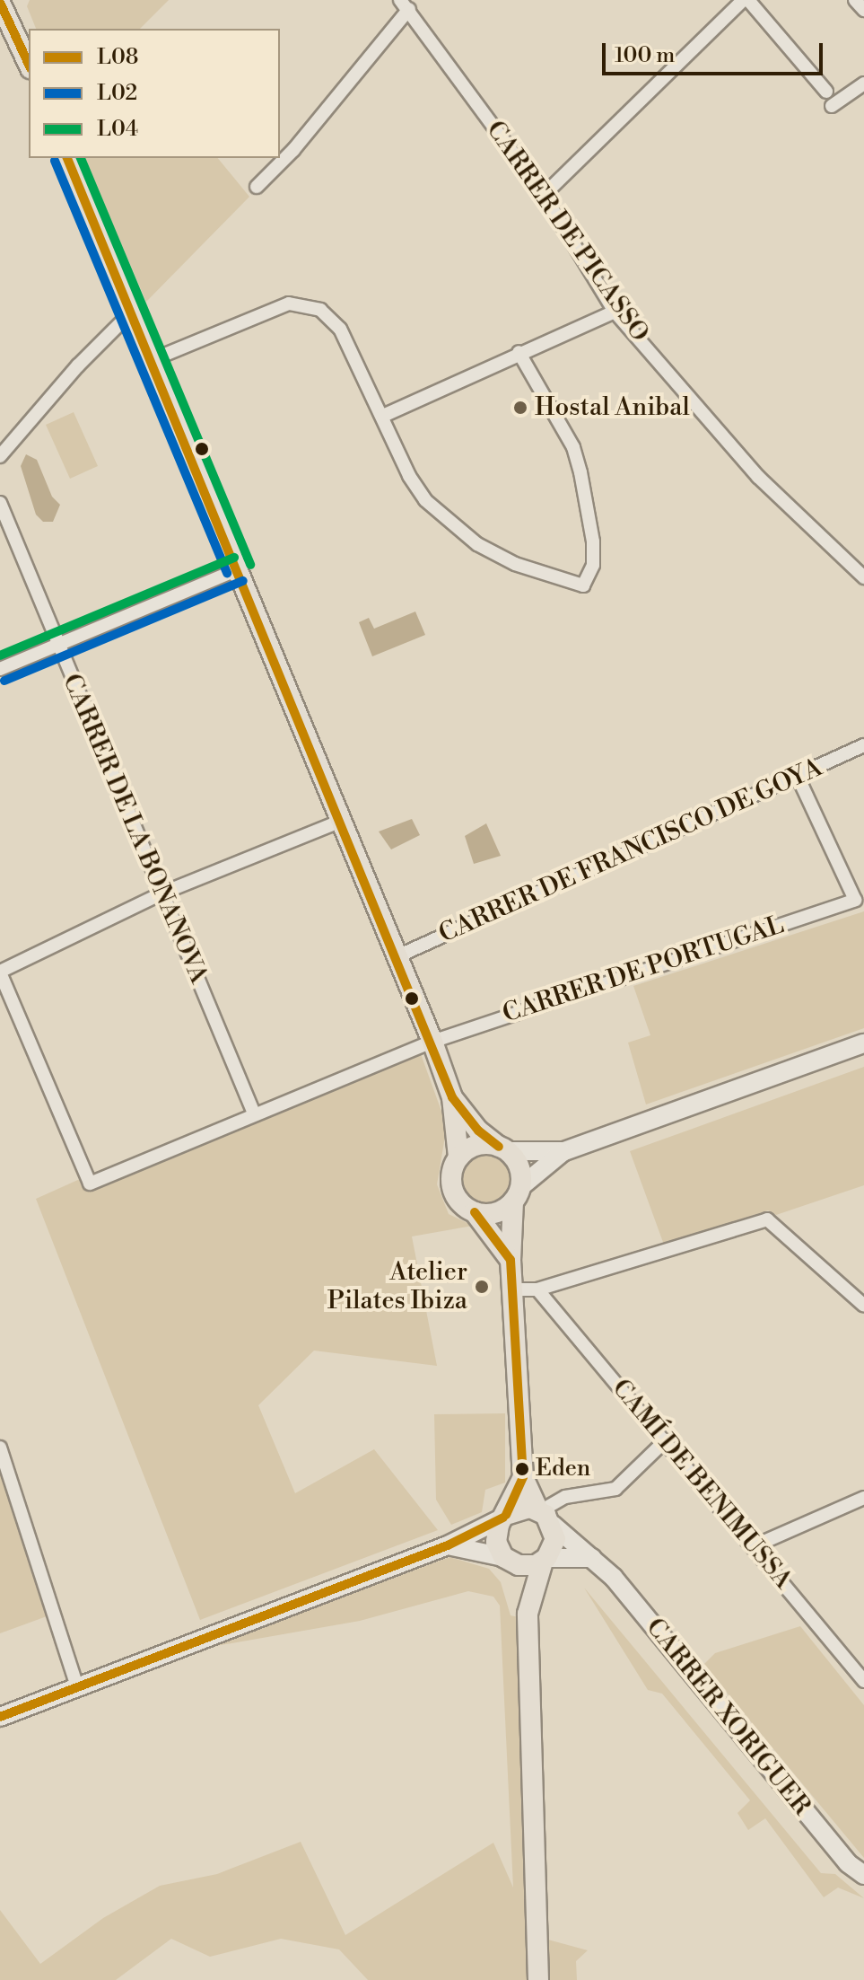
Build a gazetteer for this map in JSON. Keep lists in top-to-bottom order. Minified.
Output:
{"streets":{"street":["CARRER DE PICASSO","CARRER DE LA BONANOVA","CARRER DE FRANCISCO DE GOYA","CARRER DE PORTUGAL","CAMÍ DE BENIMUSSA","CARRER XORIGUER"]},"crossings":[["CARRER DE LA BONANOVA","CARRER DE PORTUGAL"],["CARRER DE FRANCISCO DE GOYA","CARRER DE PORTUGAL"]],"places":["Hostal Anibal","Atelier Pilates Ibiza","Eden"],"lines":["transit line L08","transit line L04","transit line L02"],"legend":["L08","L02","L04"],"scale_bar":"100 m"}
